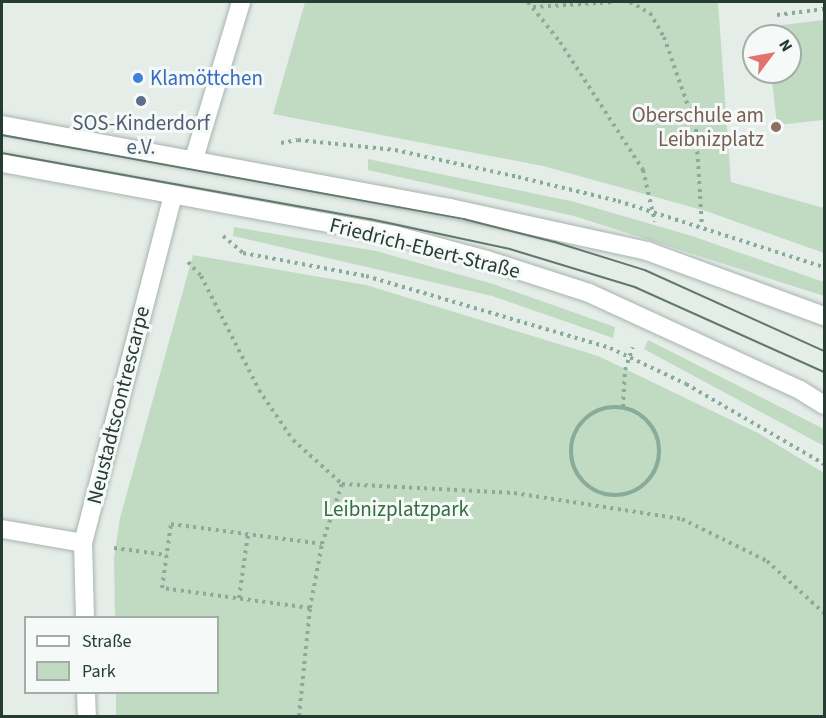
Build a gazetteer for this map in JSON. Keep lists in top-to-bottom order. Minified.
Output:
{"streets":{"main road":["Friedrich-Ebert-Straße","Neustadtscontrescarpe"]},"crossings":[["Friedrich-Ebert-Straße","Neustadtscontrescarpe"]],"parks":["Leibnizplatzpark"],"places":["Klamöttchen","SOS-Kinderdorf e.V.","Oberschule am Leibnizplatz"],"legend":["Straße","Park"],"north":"top right"}
